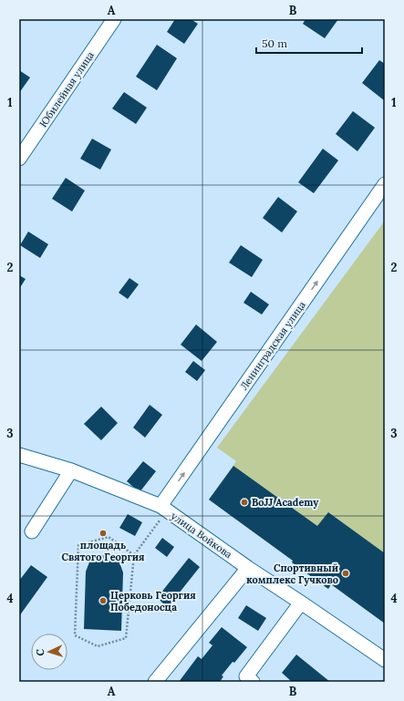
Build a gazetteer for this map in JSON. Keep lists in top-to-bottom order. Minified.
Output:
{"streets":{"street":["Юбилейная улица","Ленинградская улица","улица Войкова"]},"crossings":[["Ленинградская улица","улица Войкова"]],"one_way":["Ленинградская улица"],"places":["BoJJ Academy","площадь Святого Георгия","Спортивный комплекс Гучково","Церковь Георгия Победоносца"],"scale_bar":"50 m","north":"left","grid":{"columns":["A","B"],"rows":["1","2","3","4"]}}
